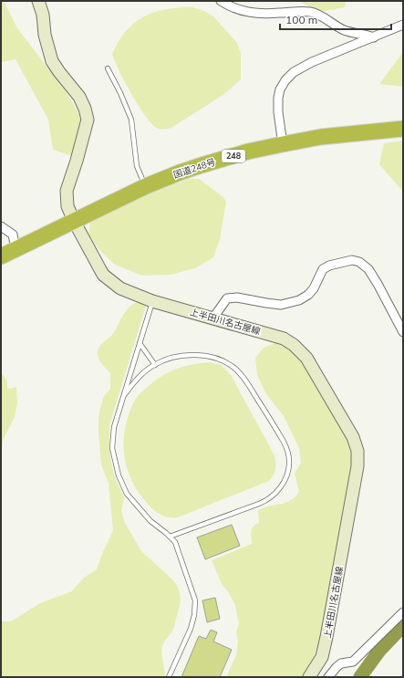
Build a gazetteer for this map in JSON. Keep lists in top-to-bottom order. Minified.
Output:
{"streets":{"highway":["248","国道248号"],"main road":["上半田川名古屋線"]},"crossings":[["国道248号","上半田川名古屋線"]],"scale_bar":"100 m"}
